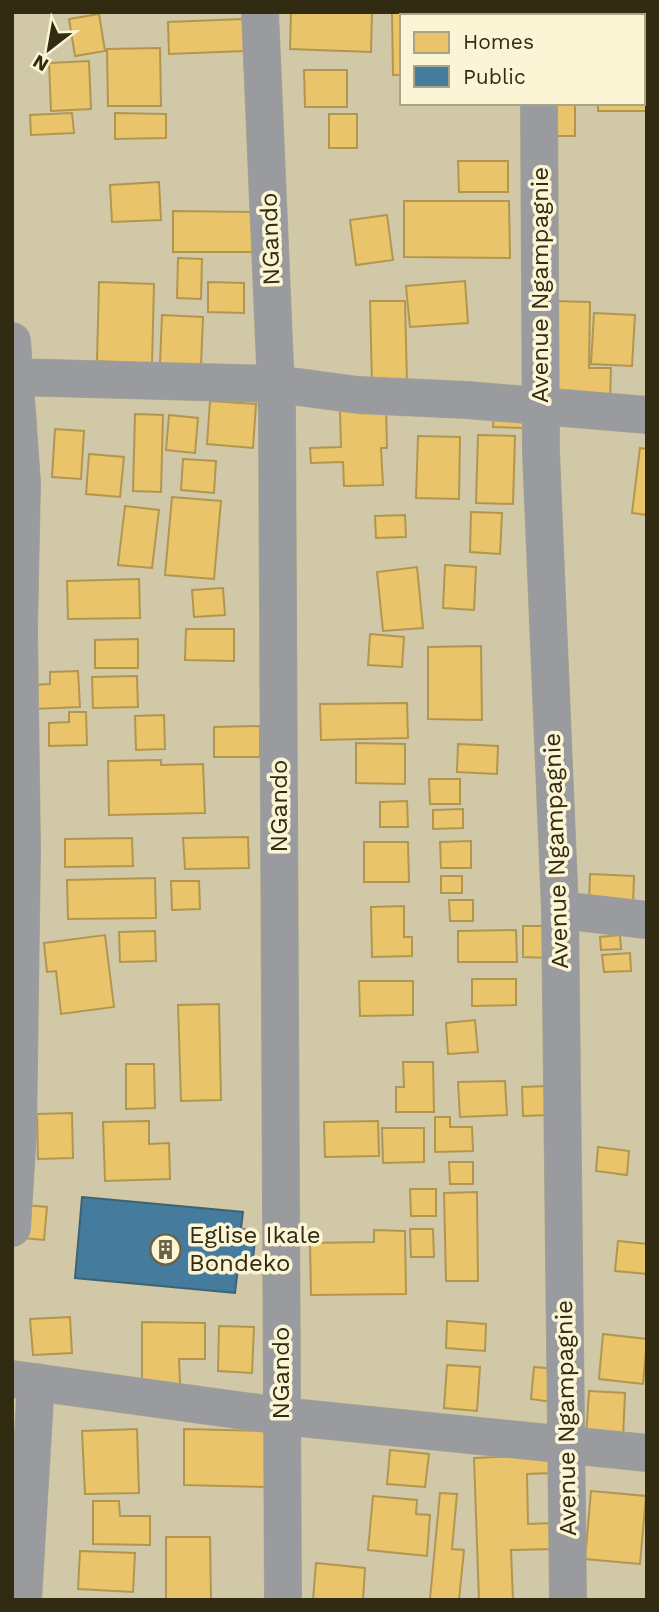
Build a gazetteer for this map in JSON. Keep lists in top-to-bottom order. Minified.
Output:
{"streets":{"street":["NGando","Avenue Ngampagnie"]},"places":{"building":["Eglise Ikale Bondeko"]},"legend":["Homes","Public"],"north":"bottom left"}
